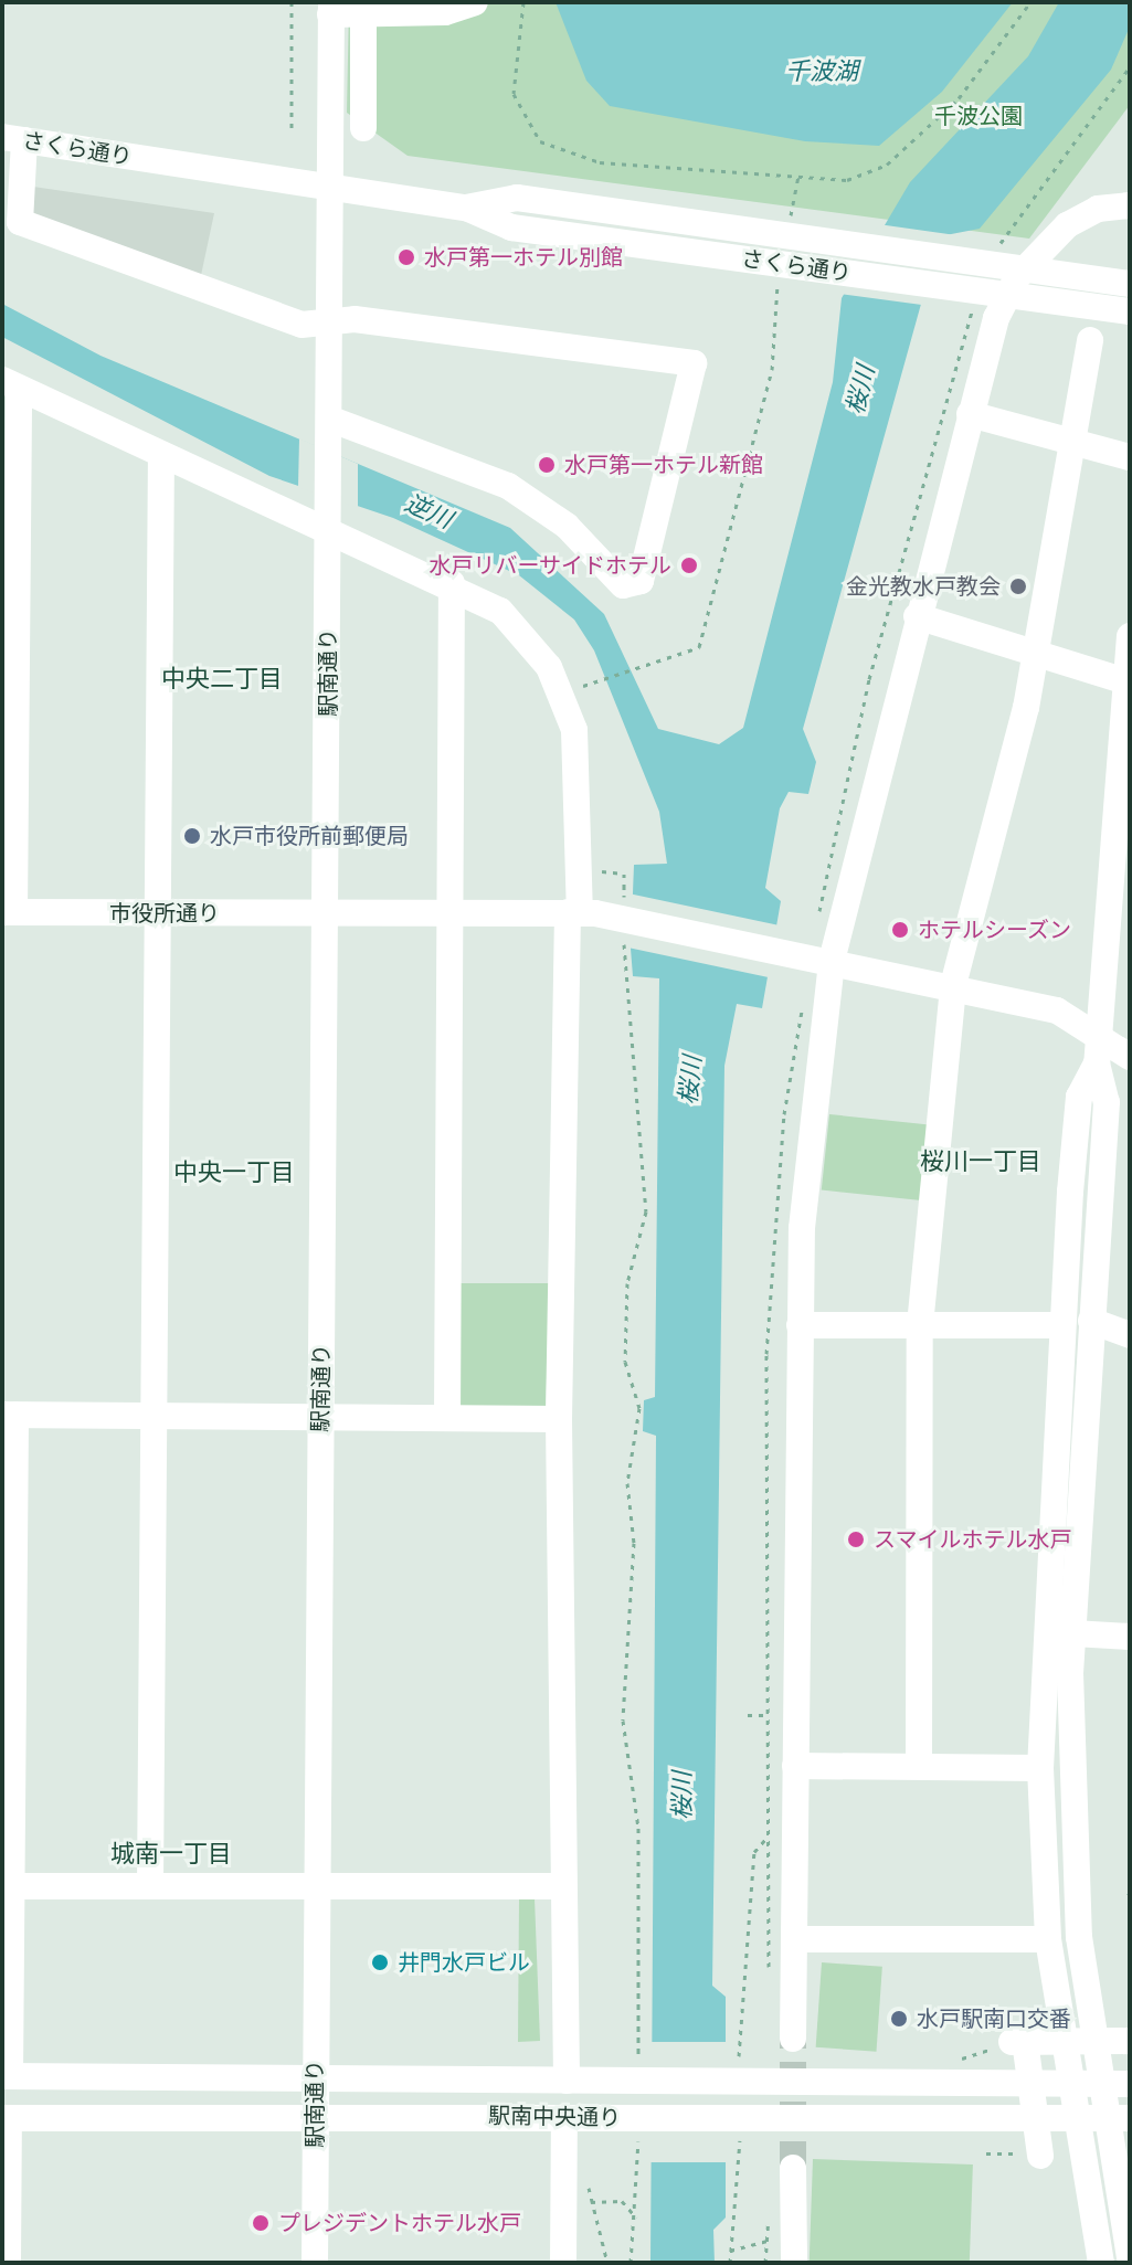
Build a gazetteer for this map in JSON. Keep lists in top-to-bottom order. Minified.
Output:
{"streets":{"street":["さくら通り","駅南通り","市役所通り","駅南中央通り"]},"crossings":[["駅南通り","市役所通り"],["駅南通り","駅南中央通り"]],"districts":["中央二丁目","桜川一丁目","中央一丁目","城南一丁目"],"water":["千波湖","桜川","逆川"],"parks":["千波公園"],"places":["水戸第一ホテル別館","水戸第一ホテル新館","水戸リバーサイドホテル","金光教水戸教会","水戸市役所前郵便局","ホテルシーズン","スマイルホテル水戸","井門水戸ビル","水戸駅南口交番","プレジデントホテル水戸"]}
